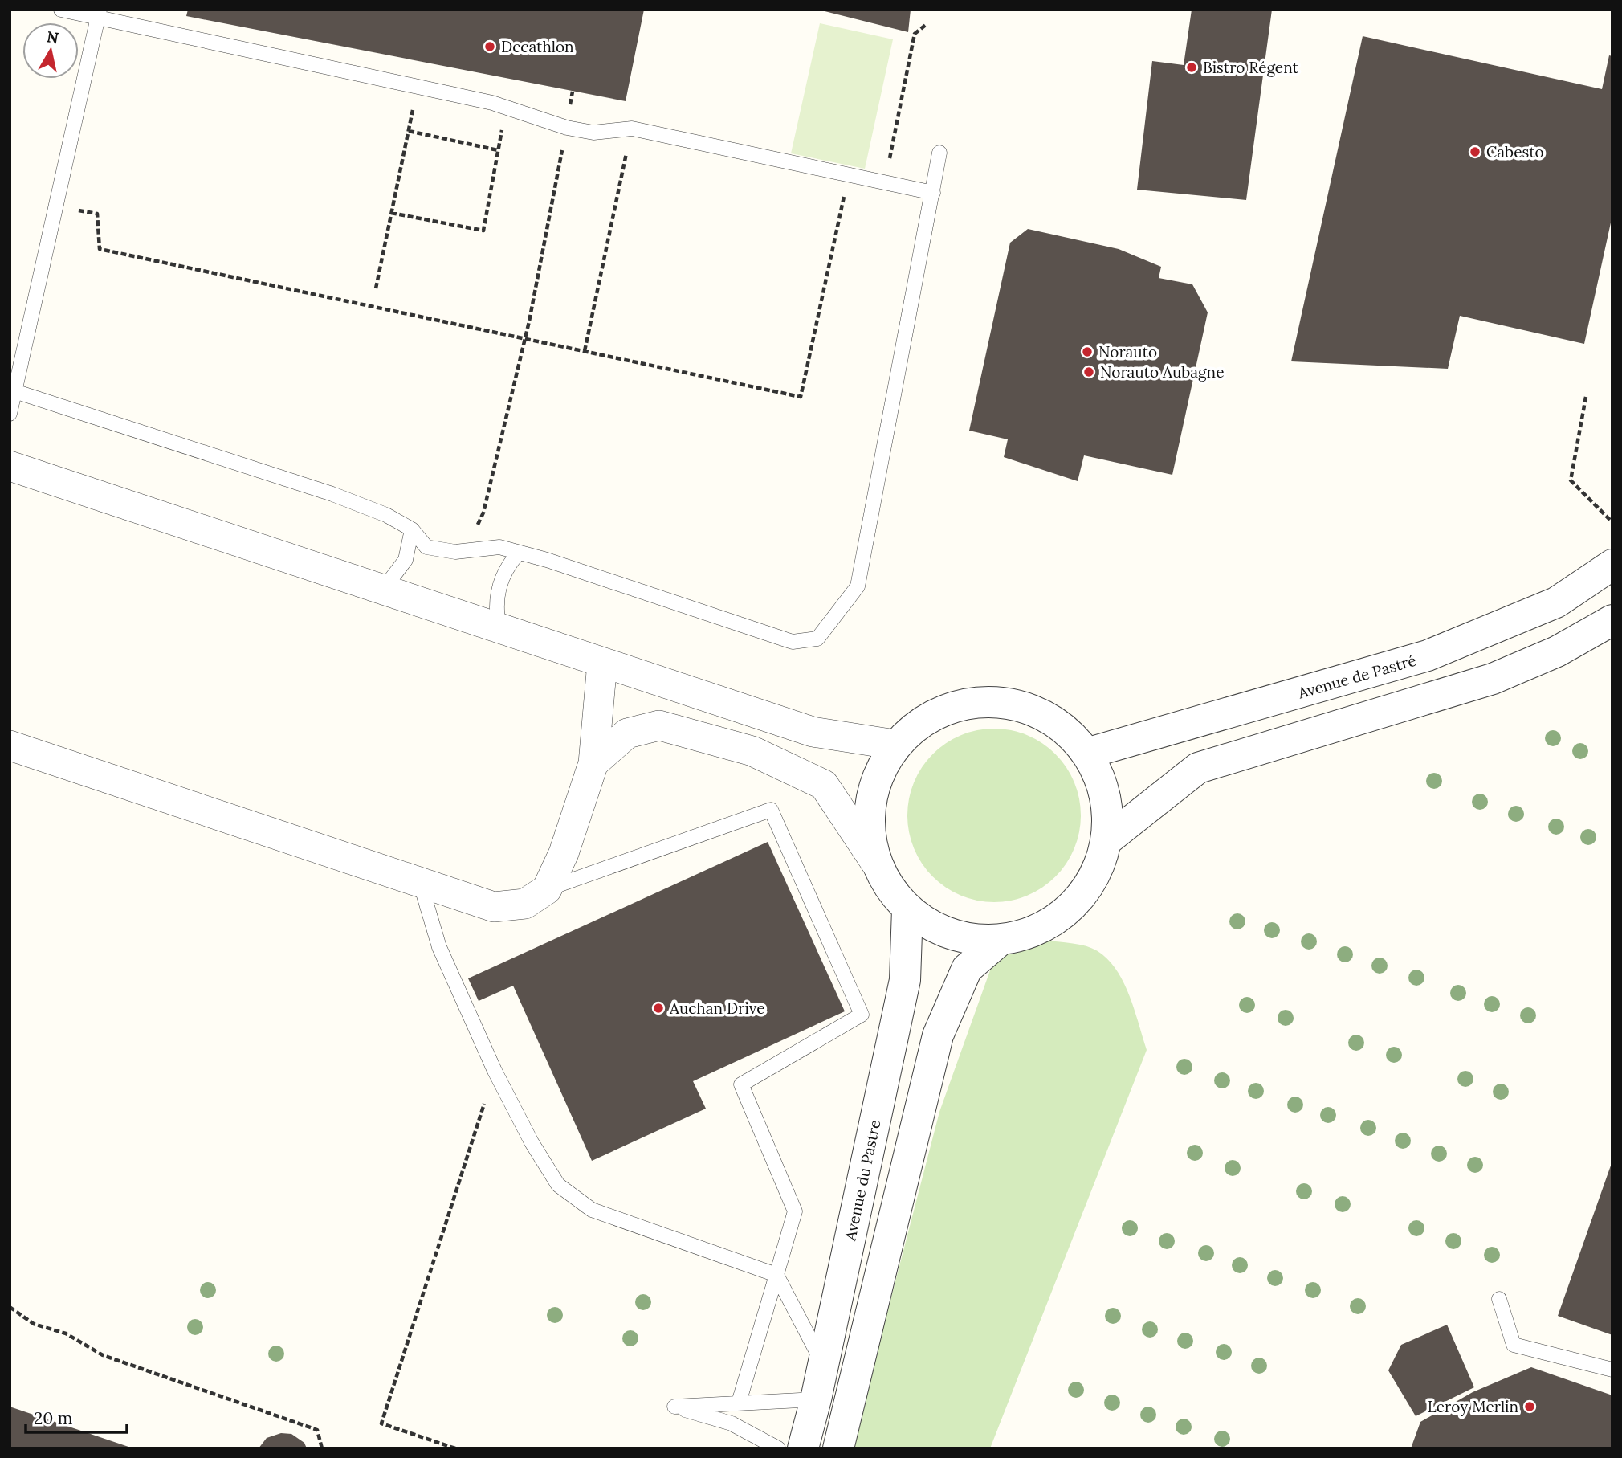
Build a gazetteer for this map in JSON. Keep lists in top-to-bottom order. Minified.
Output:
{"streets":{"street":["Avenue de Pastré","Avenue du Pastre"]},"places":["Decathlon","Bistro Régent","Cabesto","Norauto","Norauto Aubagne","Auchan Drive","Leroy Merlin"],"scale_bar":"20 m","north":"top"}
